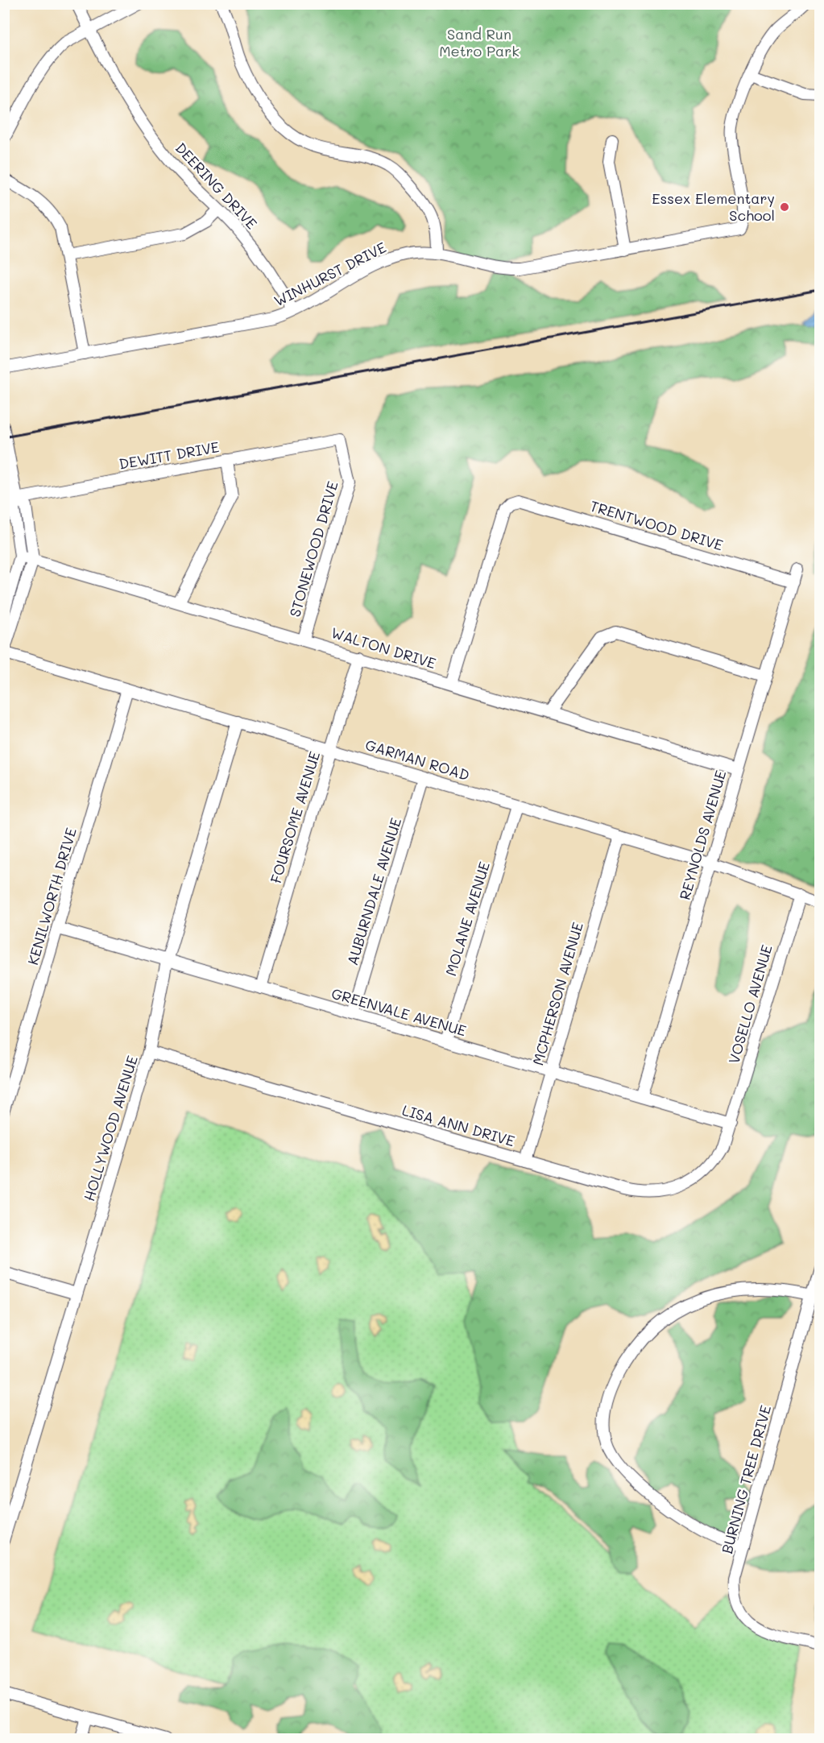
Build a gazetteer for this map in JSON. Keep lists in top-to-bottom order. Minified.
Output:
{"streets":{"street":["DEERING DRIVE","WINHURST DRIVE","DEWITT DRIVE","TRENTWOOD DRIVE","STONEWOOD DRIVE","WALTON DRIVE","GARMAN ROAD","FOURSOME AVENUE","REYNOLDS AVENUE","AUBURNDALE AVENUE","KENILWORTH DRIVE","MOLANE AVENUE","MCPHERSON AVENUE","VOSELLO AVENUE","GREENVALE AVENUE","LISA ANN DRIVE","HOLLYWOOD AVENUE","BURNING TREE DRIVE"]},"crossings":[["DEERING DRIVE","WINHURST DRIVE"],["DEWITT DRIVE","STONEWOOD DRIVE"],["TRENTWOOD DRIVE","WALTON DRIVE"],["TRENTWOOD DRIVE","REYNOLDS AVENUE"],["STONEWOOD DRIVE","WALTON DRIVE"],["WALTON DRIVE","FOURSOME AVENUE"],["WALTON DRIVE","REYNOLDS AVENUE"],["GARMAN ROAD","FOURSOME AVENUE"],["GARMAN ROAD","REYNOLDS AVENUE"],["GARMAN ROAD","AUBURNDALE AVENUE"],["GARMAN ROAD","KENILWORTH DRIVE"],["GARMAN ROAD","MOLANE AVENUE"],["GARMAN ROAD","MCPHERSON AVENUE"],["GARMAN ROAD","VOSELLO AVENUE"],["GARMAN ROAD","HOLLYWOOD AVENUE"],["FOURSOME AVENUE","GREENVALE AVENUE"],["REYNOLDS AVENUE","GREENVALE AVENUE"],["AUBURNDALE AVENUE","GREENVALE AVENUE"],["KENILWORTH DRIVE","GREENVALE AVENUE"],["MOLANE AVENUE","GREENVALE AVENUE"],["MCPHERSON AVENUE","GREENVALE AVENUE"],["MCPHERSON AVENUE","LISA ANN DRIVE"],["VOSELLO AVENUE","GREENVALE AVENUE"],["VOSELLO AVENUE","LISA ANN DRIVE"],["GREENVALE AVENUE","LISA ANN DRIVE"],["GREENVALE AVENUE","HOLLYWOOD AVENUE"],["LISA ANN DRIVE","HOLLYWOOD AVENUE"]],"parks":["Sand Run Metro Park"],"places":["Essex Elementary School"]}
